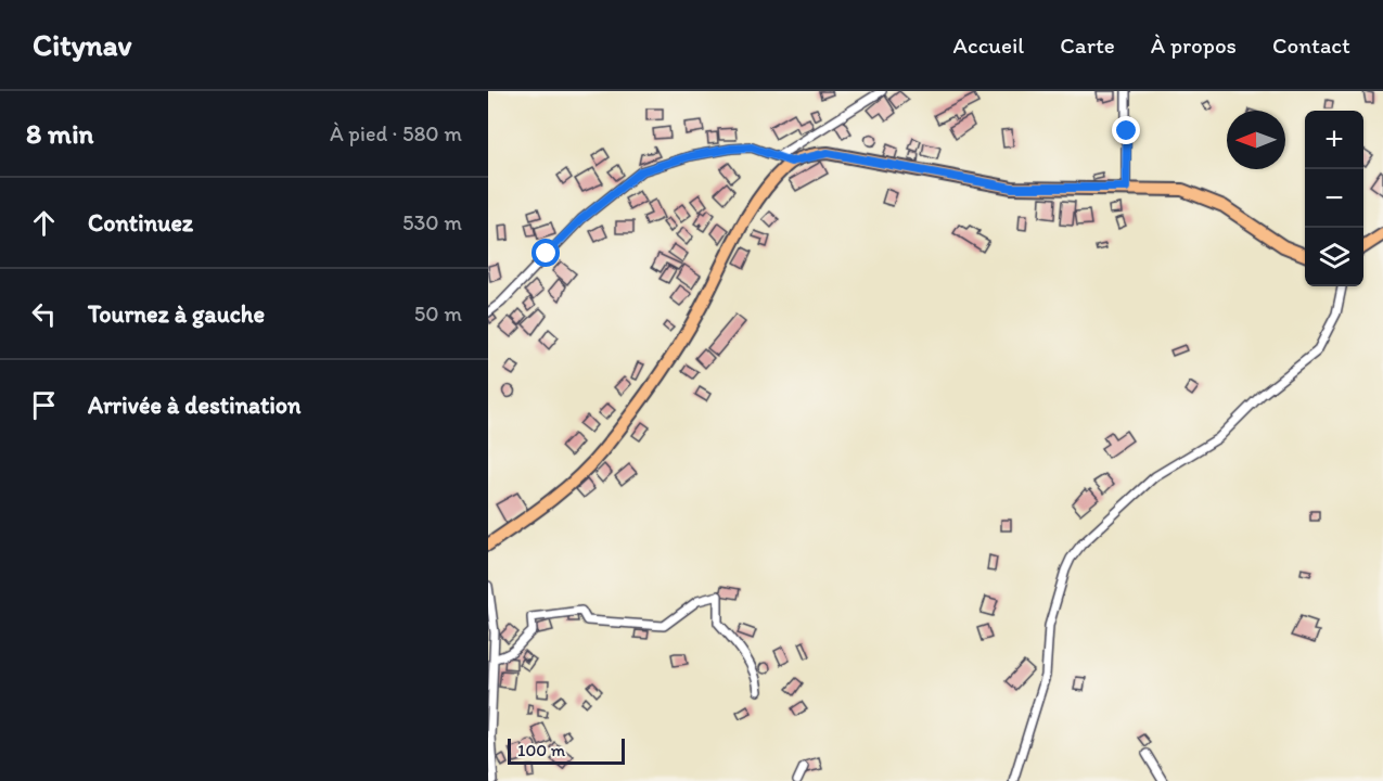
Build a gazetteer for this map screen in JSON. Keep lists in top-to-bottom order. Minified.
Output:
{"scale_bar":"100 m","north":"left","page":{"header":"Citynav","nav":["Accueil","Carte","À propos","Contact"],"heading":["8 min","À pied · 580 m"],"map_buttons":["+","−"],"list":[["Continuez","530 m"],["Tournez à gauche","50 m"],"Arrivée à destination"],"scale":"100 m"}}
